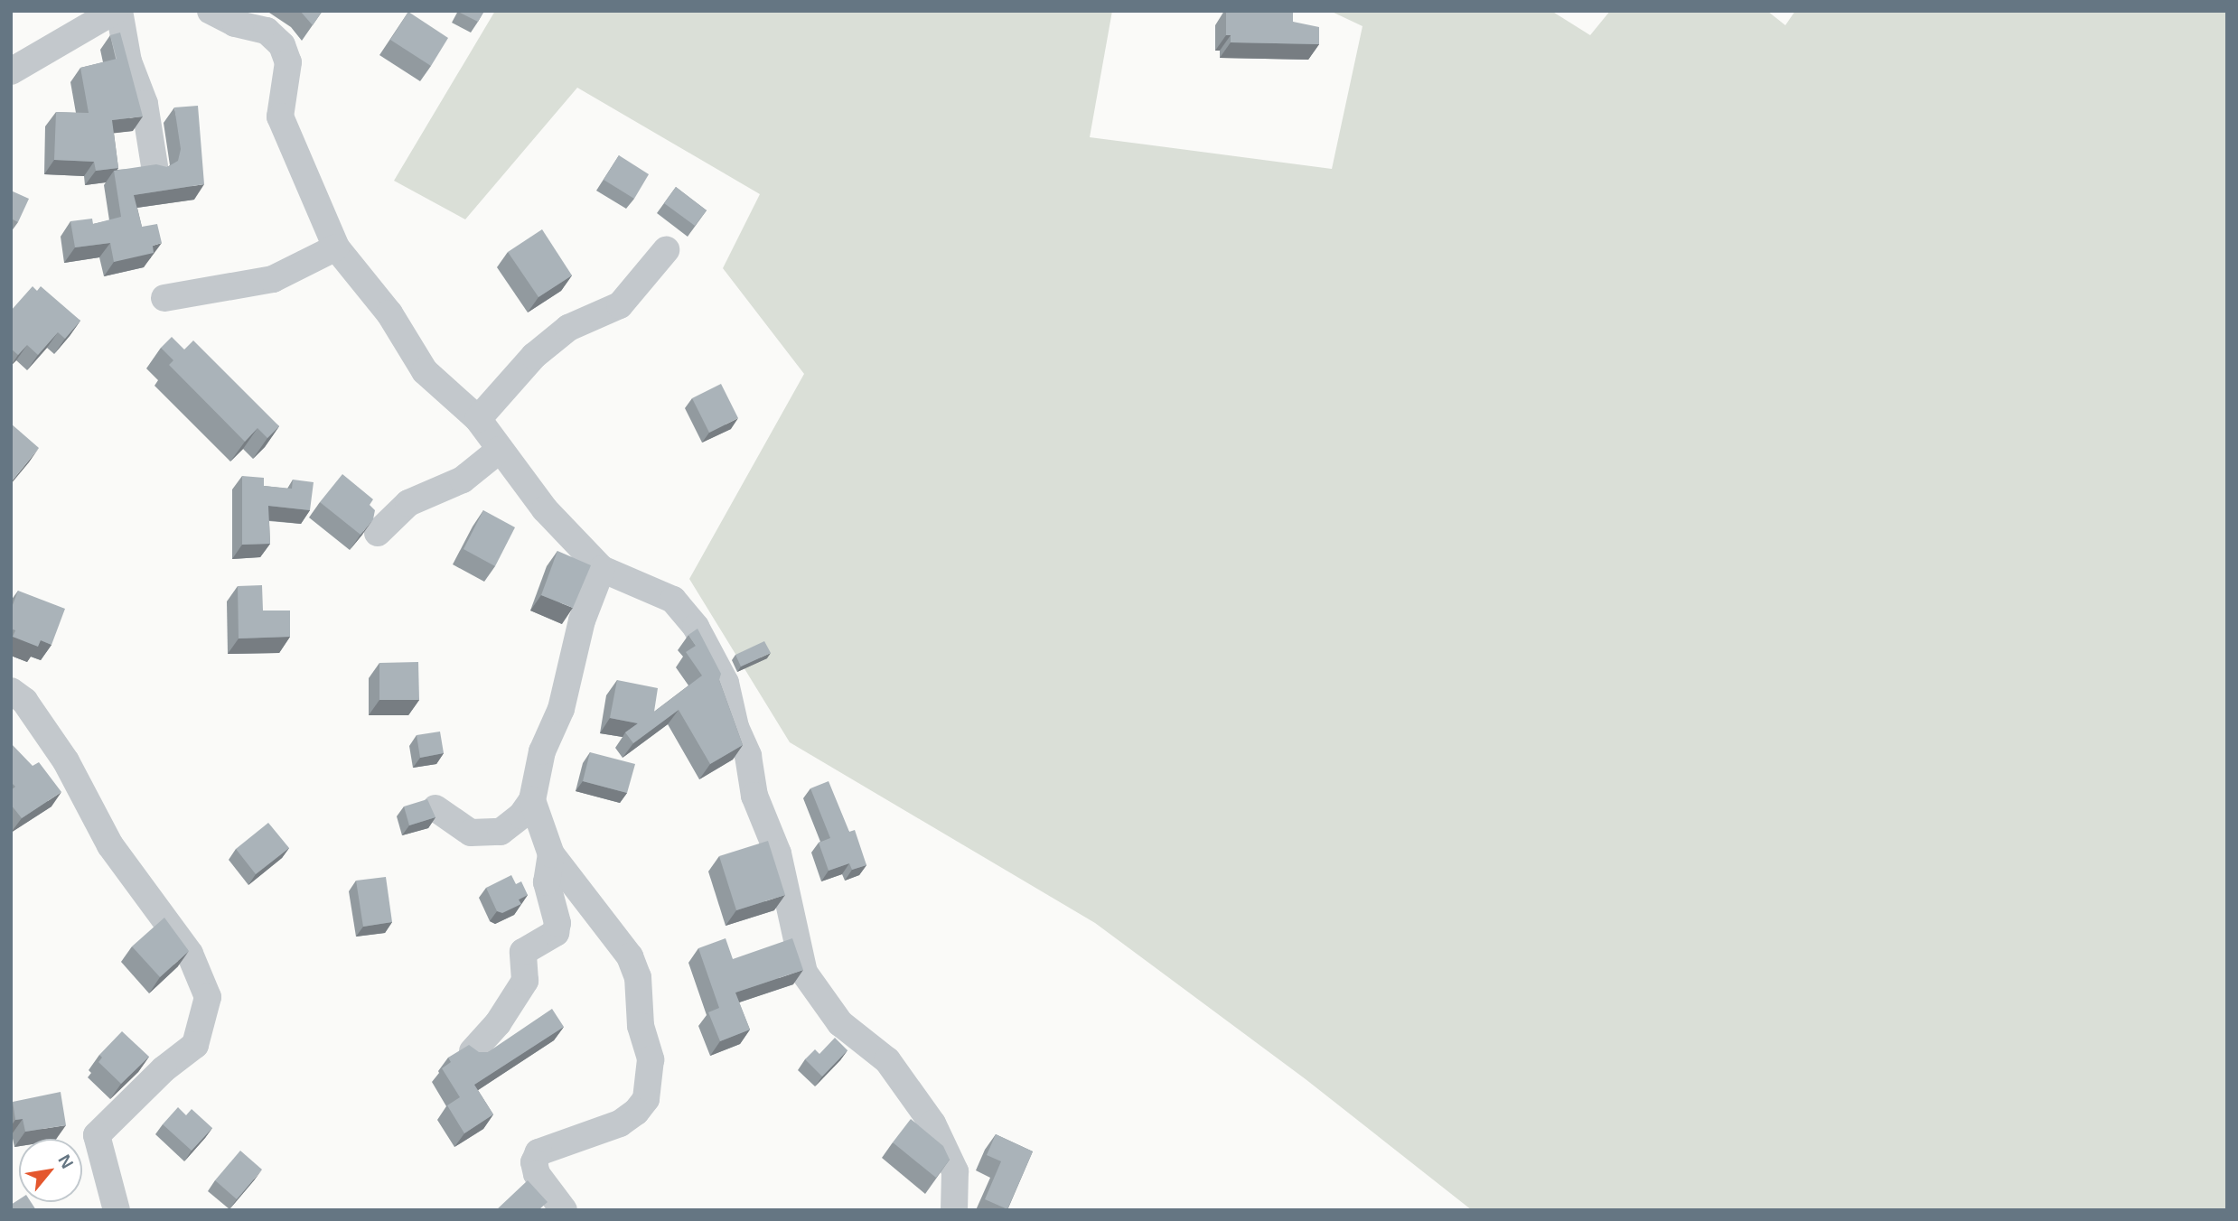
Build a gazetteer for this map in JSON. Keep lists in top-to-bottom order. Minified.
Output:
{"north":"top right"}
